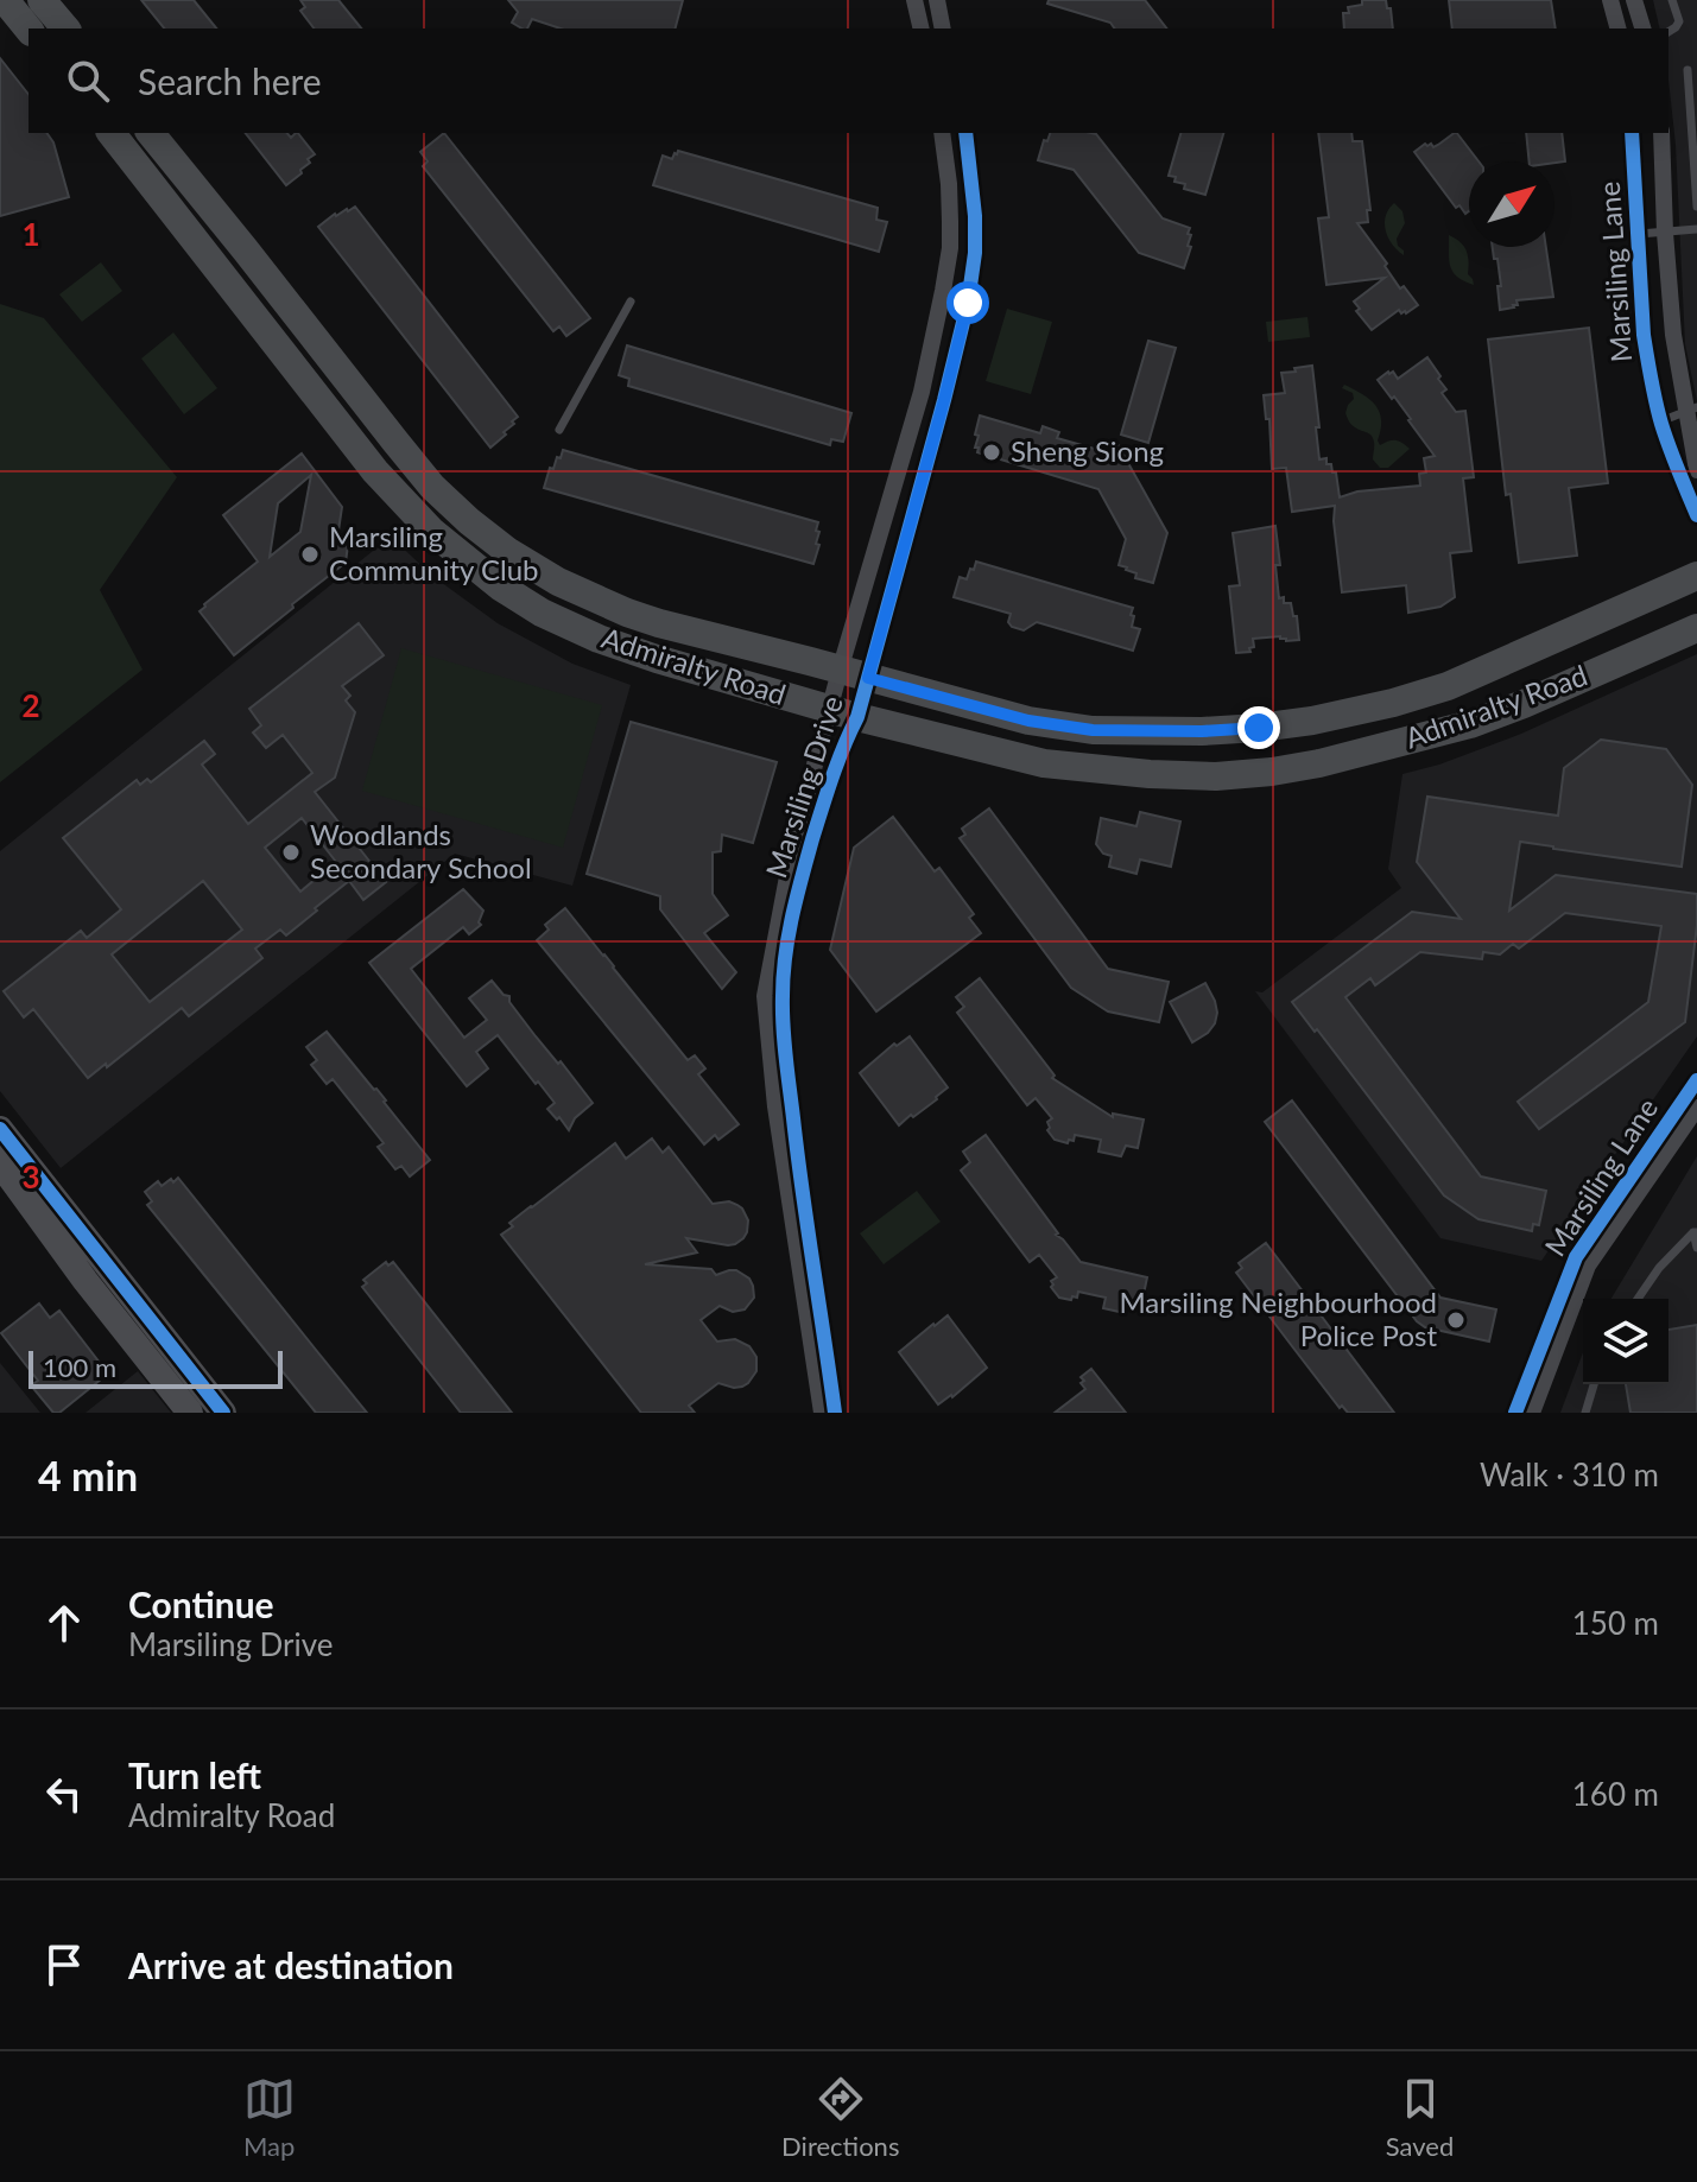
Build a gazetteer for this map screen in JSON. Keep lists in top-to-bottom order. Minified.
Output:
{"streets":{"main road":["Admiralty Road"],"street":["Marsiling Lane","Marsiling Drive"]},"crossings":[["Admiralty Road","Marsiling Drive"]],"places":["Sheng Siong","Marsiling Community Club","Woodlands Secondary School","Marsiling Neighbourhood Police Post"],"scale_bar":"100 m","north":"top right","page":{"search":"Search here","scale":"100 m","heading":["4 min","Walk · 310 m"],"list":[["Continue","Marsiling Drive","150 m"],["Turn left","Admiralty Road","160 m"],"Arrive at destination"],"nav":["Map","Directions","Saved"]},"grid":{"rows":["1","2","3"]}}
